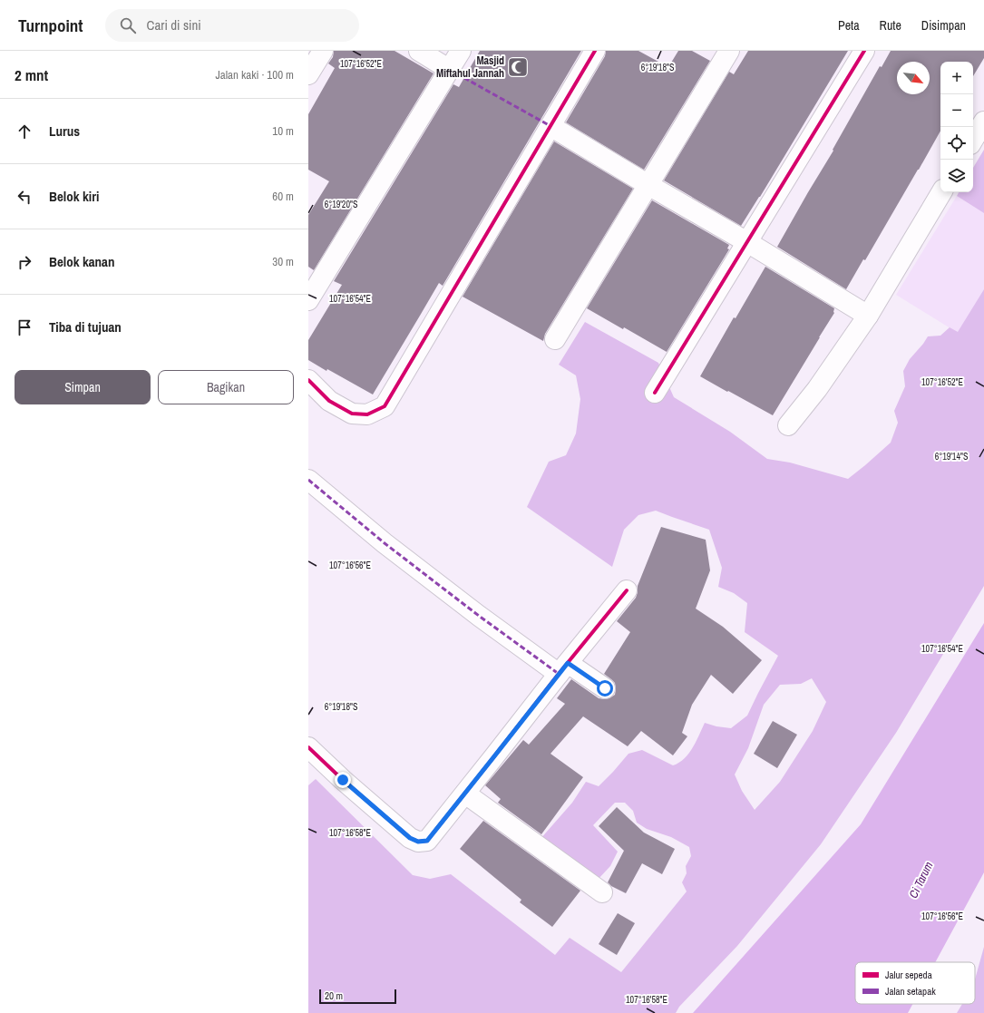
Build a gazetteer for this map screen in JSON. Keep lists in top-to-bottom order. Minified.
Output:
{"water":["Ci Tarum"],"places":{"mosque":["Masjid Miftahul Jannah"]},"legend":["Jalur sepeda","Jalan setapak"],"scale_bar":"20 m","north":"bottom right","page":{"header":"Turnpoint","search":"Cari di sini","nav":["Peta","Rute","Disimpan"],"heading":["2 mnt","Jalan kaki · 100 m"],"map_buttons":["+","−"],"list":[["Lurus","10 m"],["Belok kiri","60 m"],["Belok kanan","30 m"],"Tiba di tujuan"],"buttons":["Simpan","Bagikan"],"scale":"20 m"},"coordinates":["107°16'52\"E","6°19'18\"S","6°19'20\"S","107°16'54\"E","6°19'14\"S","107°16'56\"E","107°16'58\"E"]}
